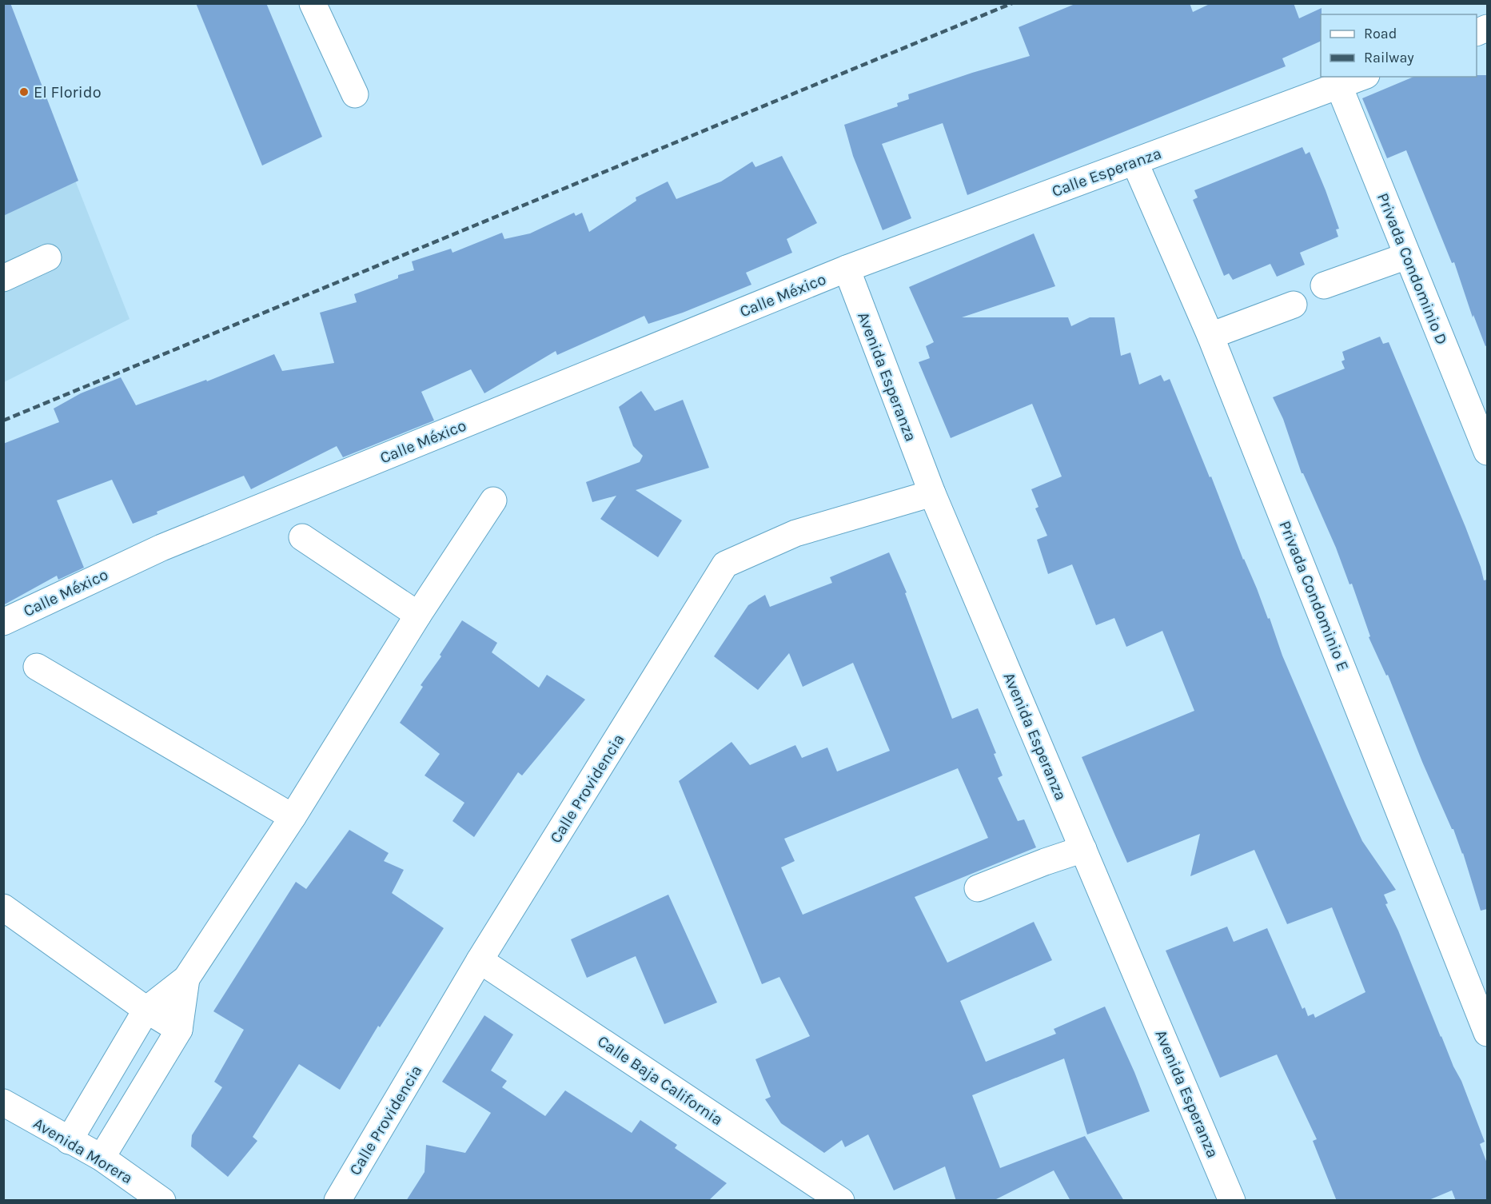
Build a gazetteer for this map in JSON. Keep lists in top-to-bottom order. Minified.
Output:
{"streets":{"street":["Calle Esperanza","Privada Condominio D","Calle México","Avenida Esperanza","Privada Condominio E","Calle Providencia","Calle Baja California","Avenida Morera"]},"crossings":[["Calle Esperanza","Privada Condominio D"],["Calle Esperanza","Calle México"],["Calle Esperanza","Avenida Esperanza"],["Calle Esperanza","Privada Condominio E"],["Calle México","Avenida Esperanza"],["Avenida Esperanza","Calle Providencia"],["Calle Providencia","Calle Baja California"]],"places":["El Florido"],"legend":["Road","Railway"]}
